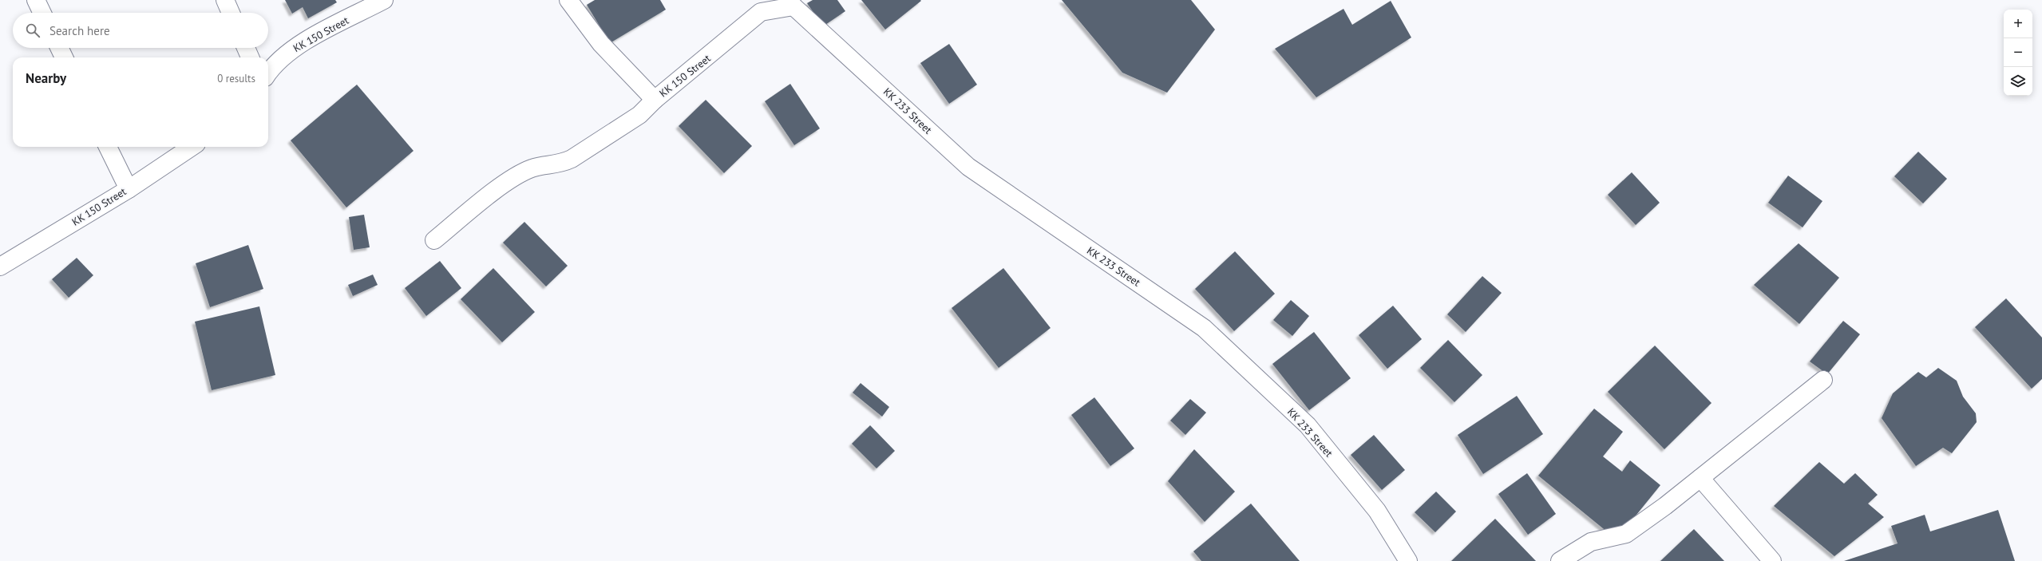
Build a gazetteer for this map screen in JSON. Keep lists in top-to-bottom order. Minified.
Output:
{"streets":{"street":["KK 150 Street","KK 233 Street"]},"crossings":[["KK 150 Street","KK 233 Street"]],"page":{"map_buttons":["+","−"],"search":"Search here","heading":["Nearby","0 results"]}}
